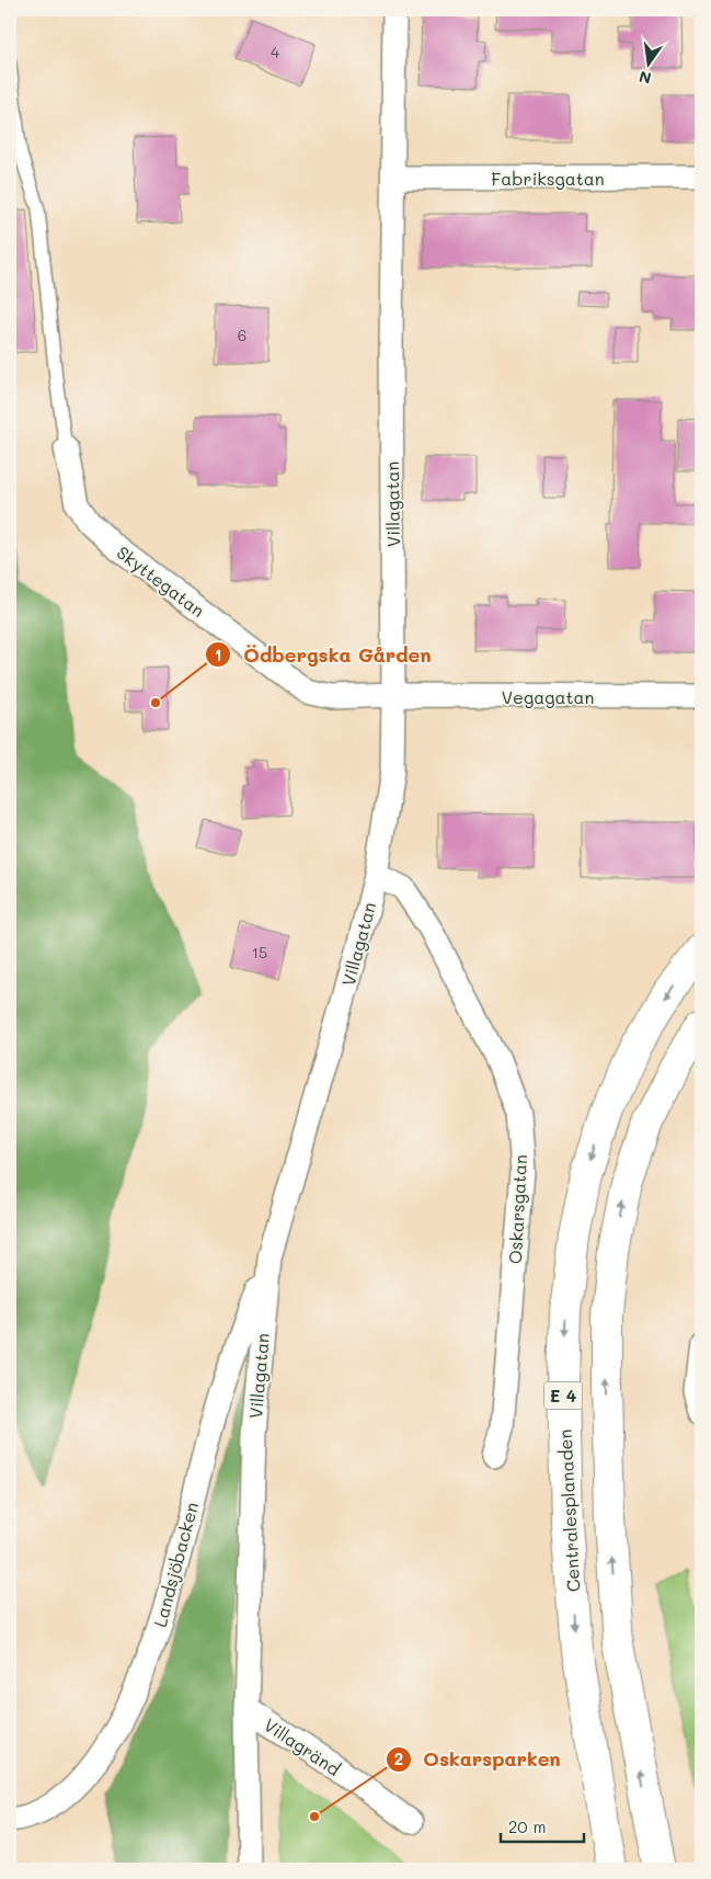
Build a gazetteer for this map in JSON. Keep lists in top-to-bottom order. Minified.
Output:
{"streets":{"highway":["E 4","Centralesplanaden"],"street":["Fabriksgatan","Villagatan","Skyttegatan","Vegagatan","Oskarsgatan","Landsjöbacken","Villagränd"]},"crossings":[["Fabriksgatan","Villagatan"],["Villagatan","Skyttegatan"],["Villagatan","Vegagatan"],["Villagatan","Oskarsgatan"],["Villagatan","Landsjöbacken"],["Villagatan","Villagränd"],["Skyttegatan","Vegagatan"]],"places":["Ödbergska Gården","Oskarsparken"],"house_numbers":["4","6","15"],"scale_bar":"20 m","north":"bottom"}
